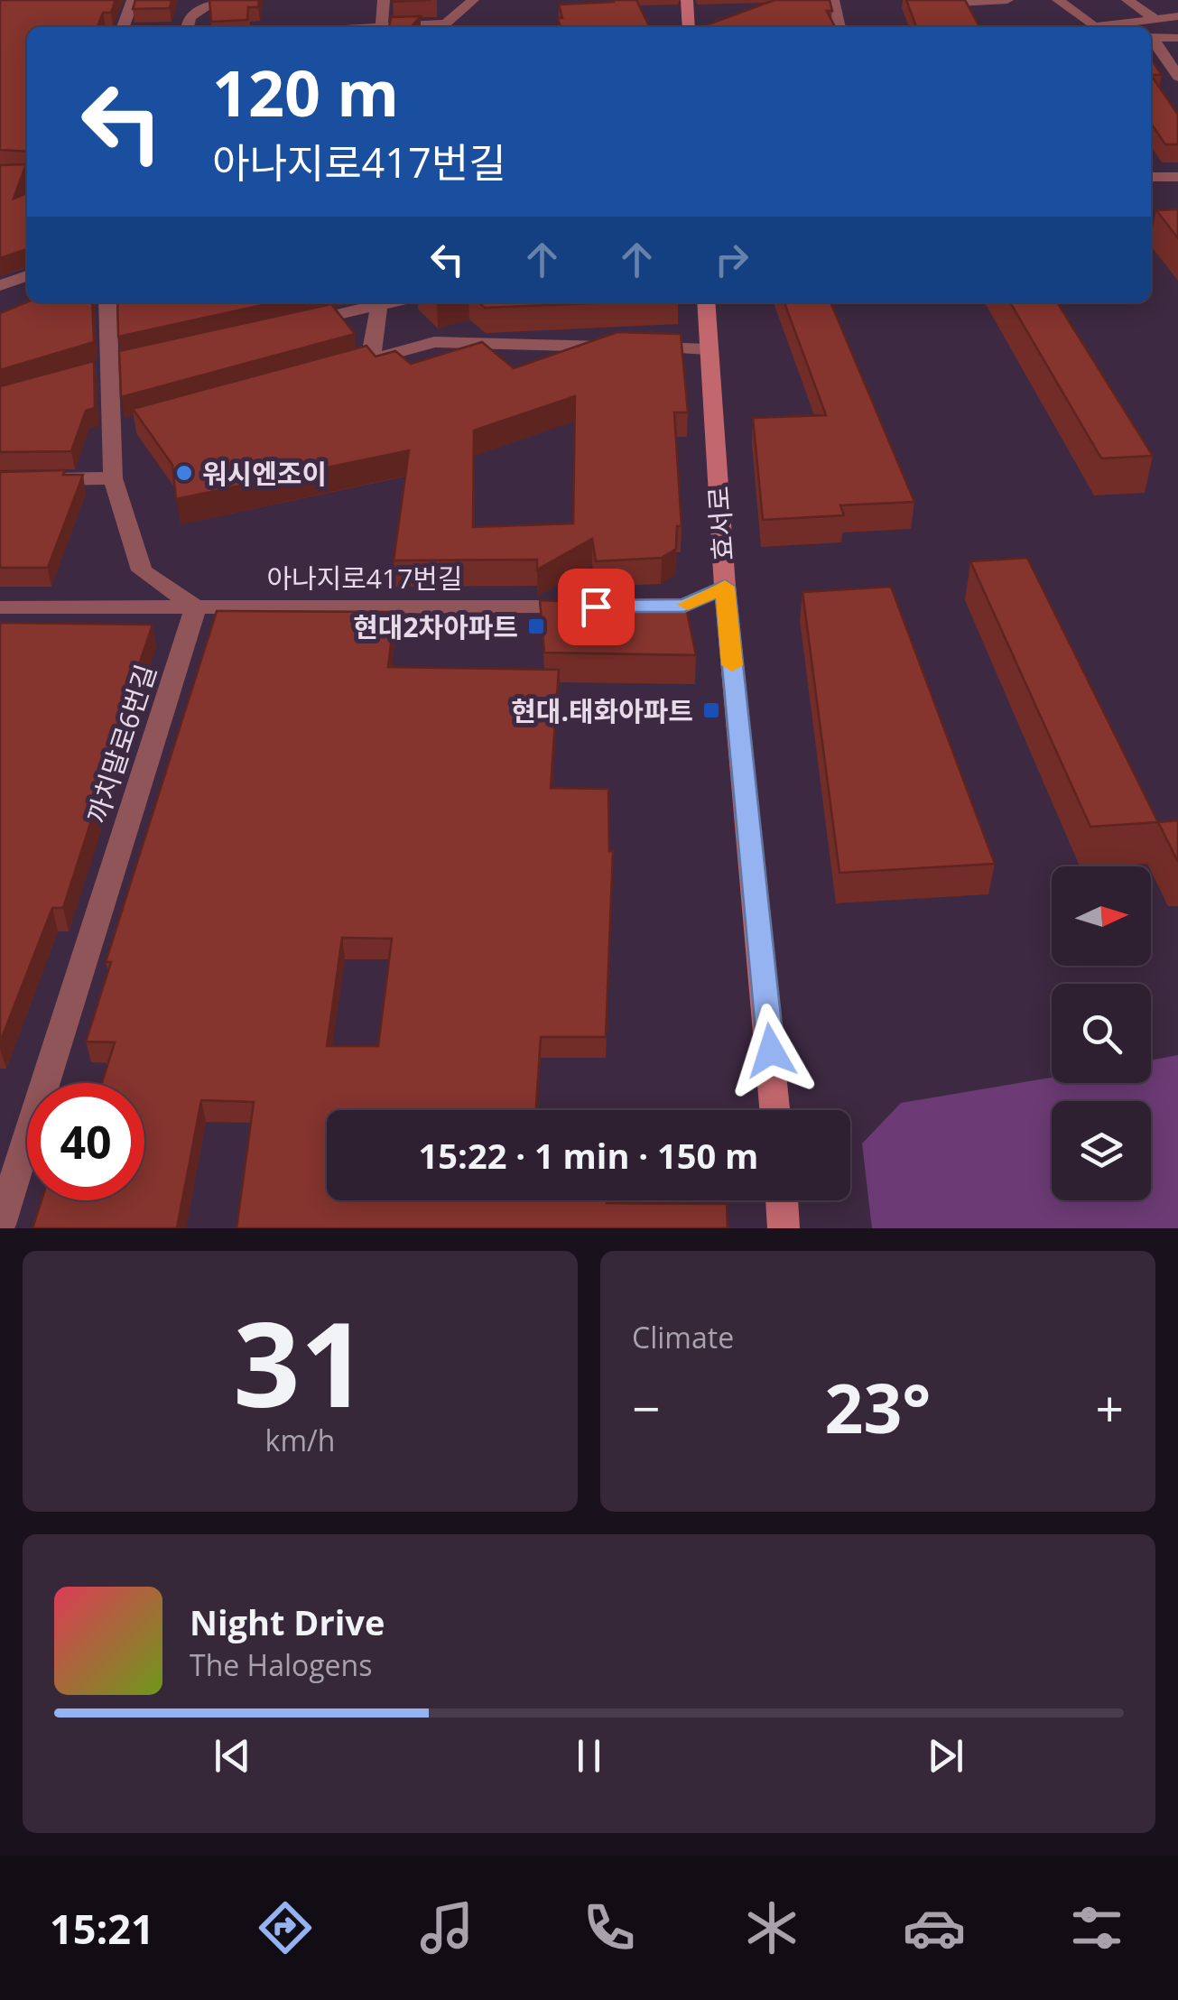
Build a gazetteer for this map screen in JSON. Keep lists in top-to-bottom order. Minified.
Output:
{"streets":{"street":["효서로","아나지로417번길","까치말로6번길"]},"crossings":[["효서로","아나지로417번길"],["아나지로417번길","까치말로6번길"]],"places":{"other":["워시엔조이"],"transit":["현대2차아파트","현대.태화아파트"]},"north":"right","page":{"turn":["120 m","아나지로417번길"],"limit":"40","trip":"15:22 · 1 min · 150 m","tile":[["31","km/h"],"Climate"],"heat":["−","23°","+"],"song":["Night Drive","The Halogens"],"tabs":"15:21"}}
